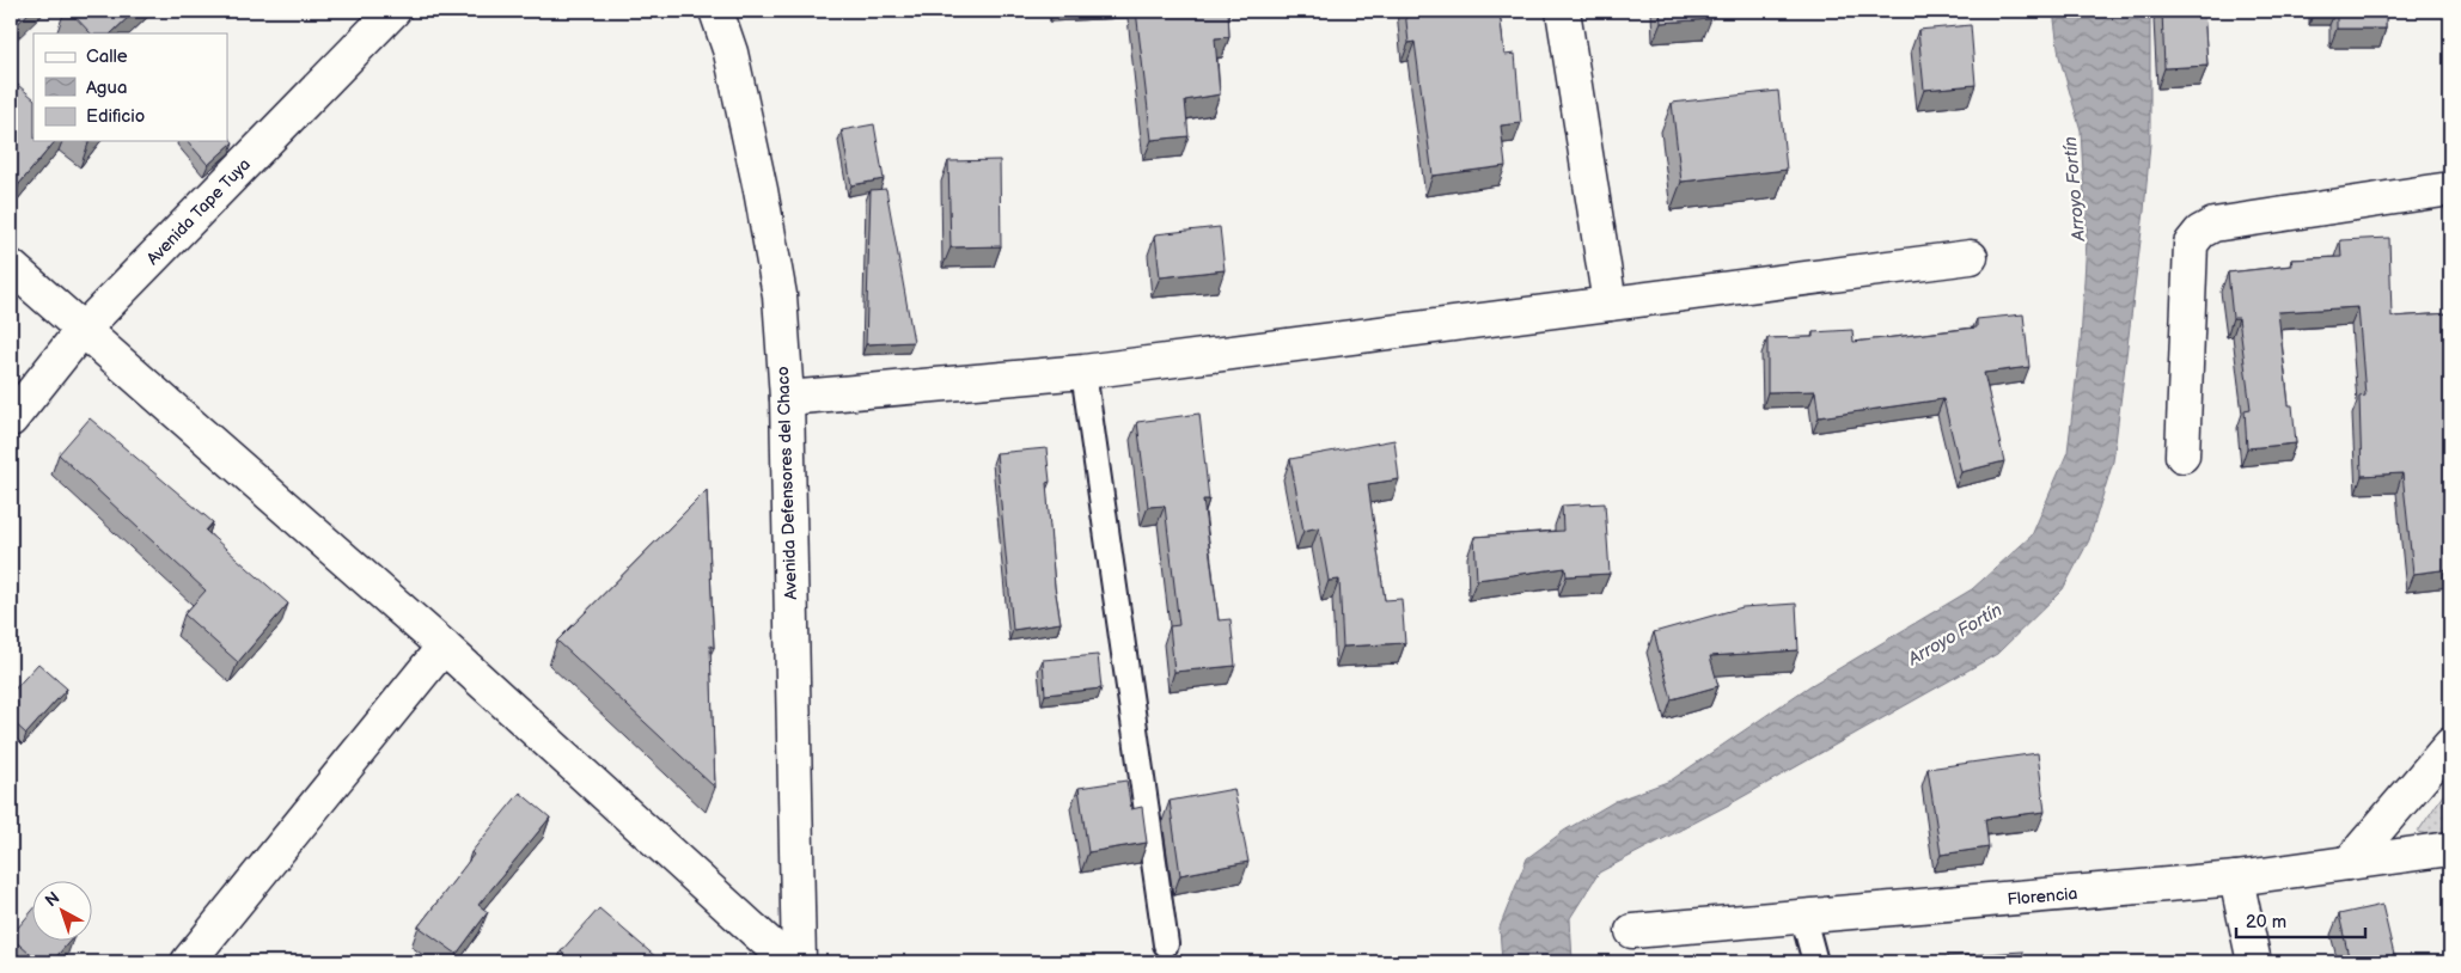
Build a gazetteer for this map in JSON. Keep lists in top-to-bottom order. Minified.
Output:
{"streets":{"street":["Avenida Tape Tuya","Avenida Defensores del Chaco","Florencia"]},"water":["Arroyo Fortín"],"legend":["Calle","Agua","Edificio"],"scale_bar":"20 m","north":"top left"}
